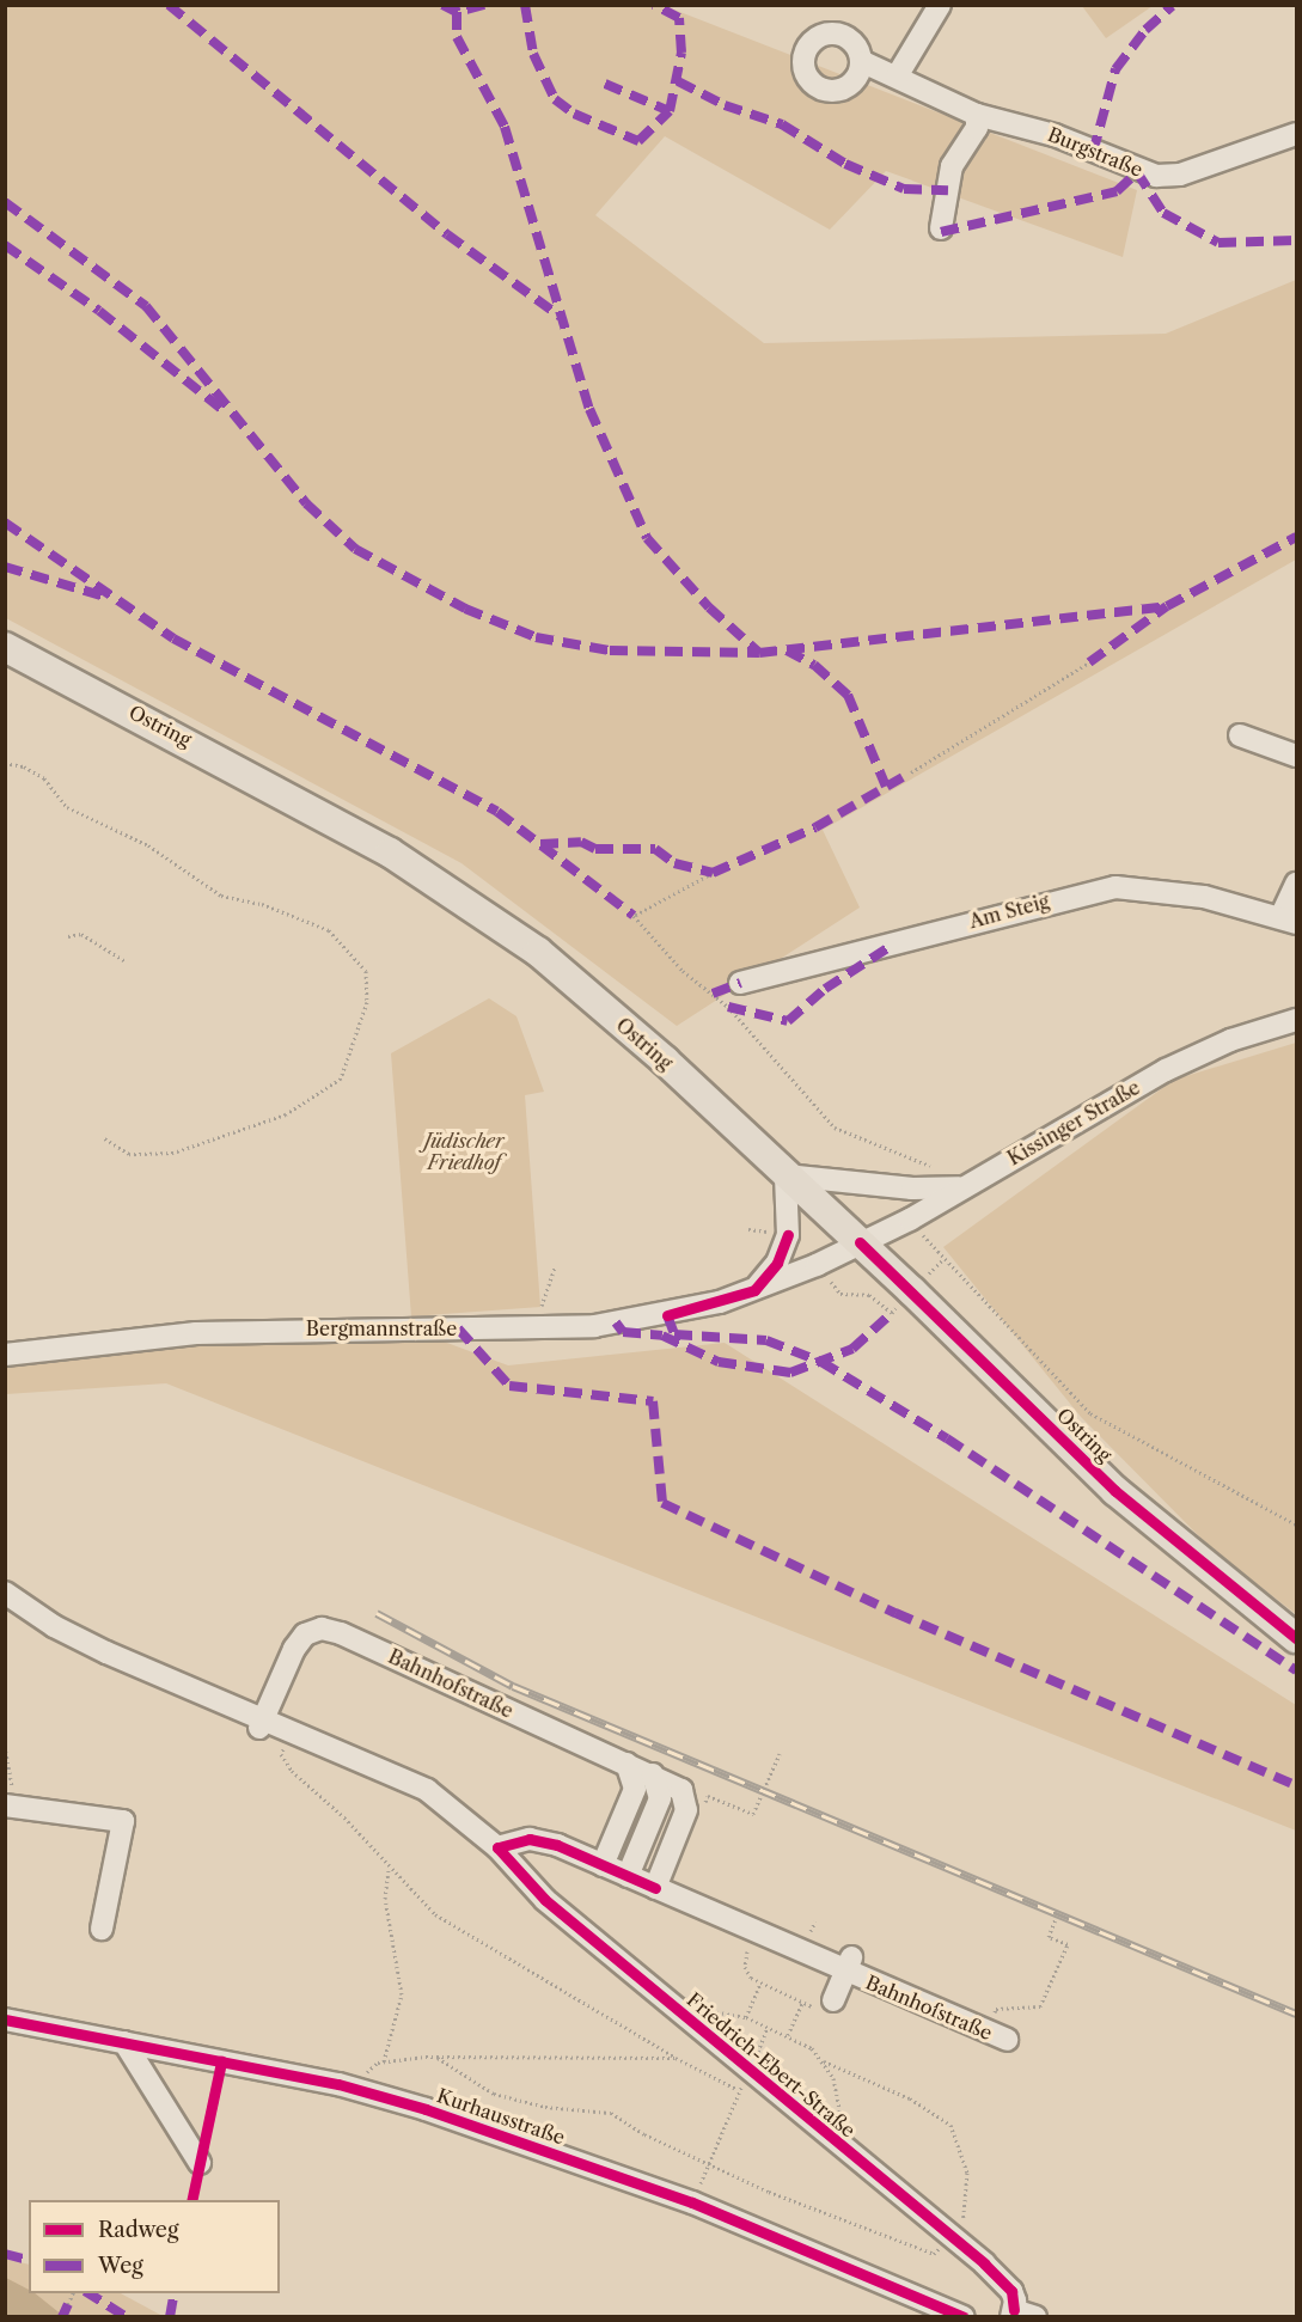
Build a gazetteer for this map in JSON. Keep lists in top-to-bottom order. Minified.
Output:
{"streets":{"main road":["Ostring"],"street":["Burgstraße","Am Steig","Kissinger Straße","Bergmannstraße","Bahnhofstraße","Friedrich-Ebert-Straße","Kurhausstraße"]},"crossings":[["Ostring","Kissinger Straße"],["Ostring","Bergmannstraße"],["Kissinger Straße","Bergmannstraße"]],"parks":["Jüdischer Friedhof"],"legend":["Radweg","Weg"]}
